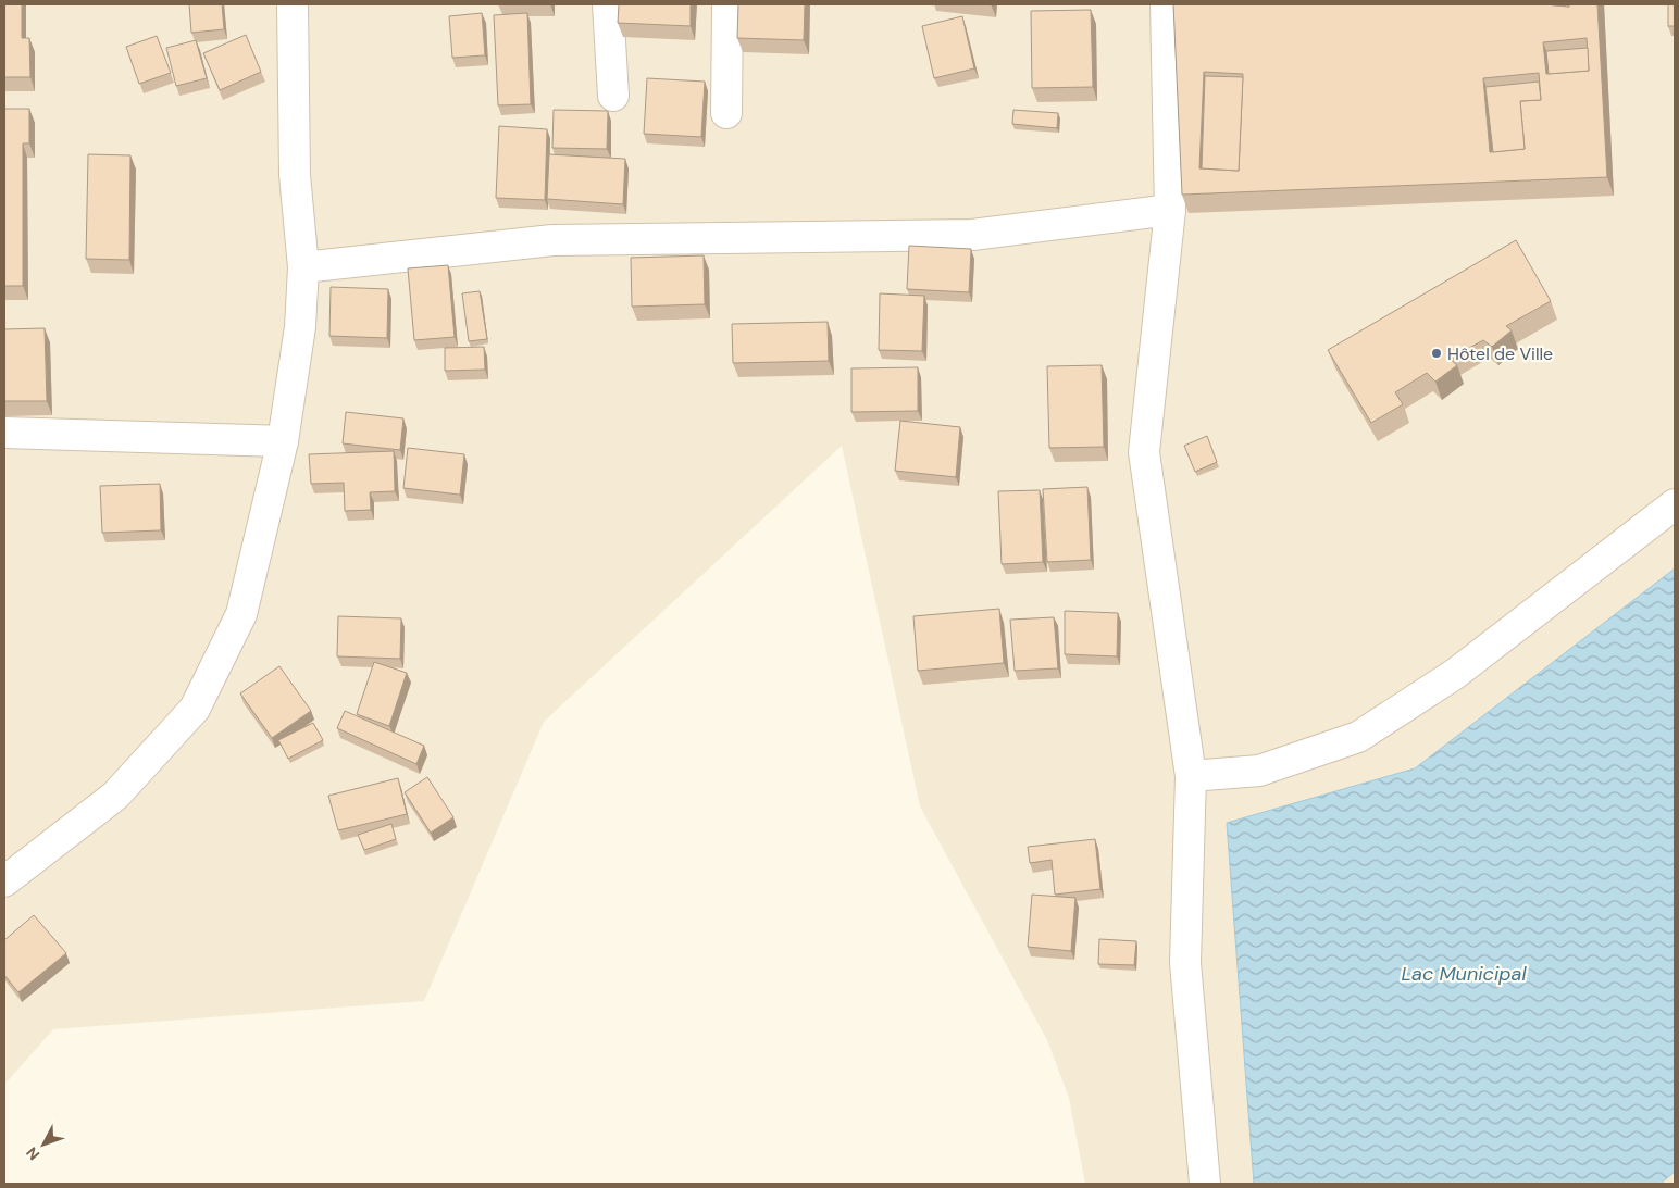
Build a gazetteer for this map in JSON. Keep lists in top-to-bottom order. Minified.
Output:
{"water":["Lac Municipal"],"places":["Hôtel de Ville"],"north":"bottom left"}
